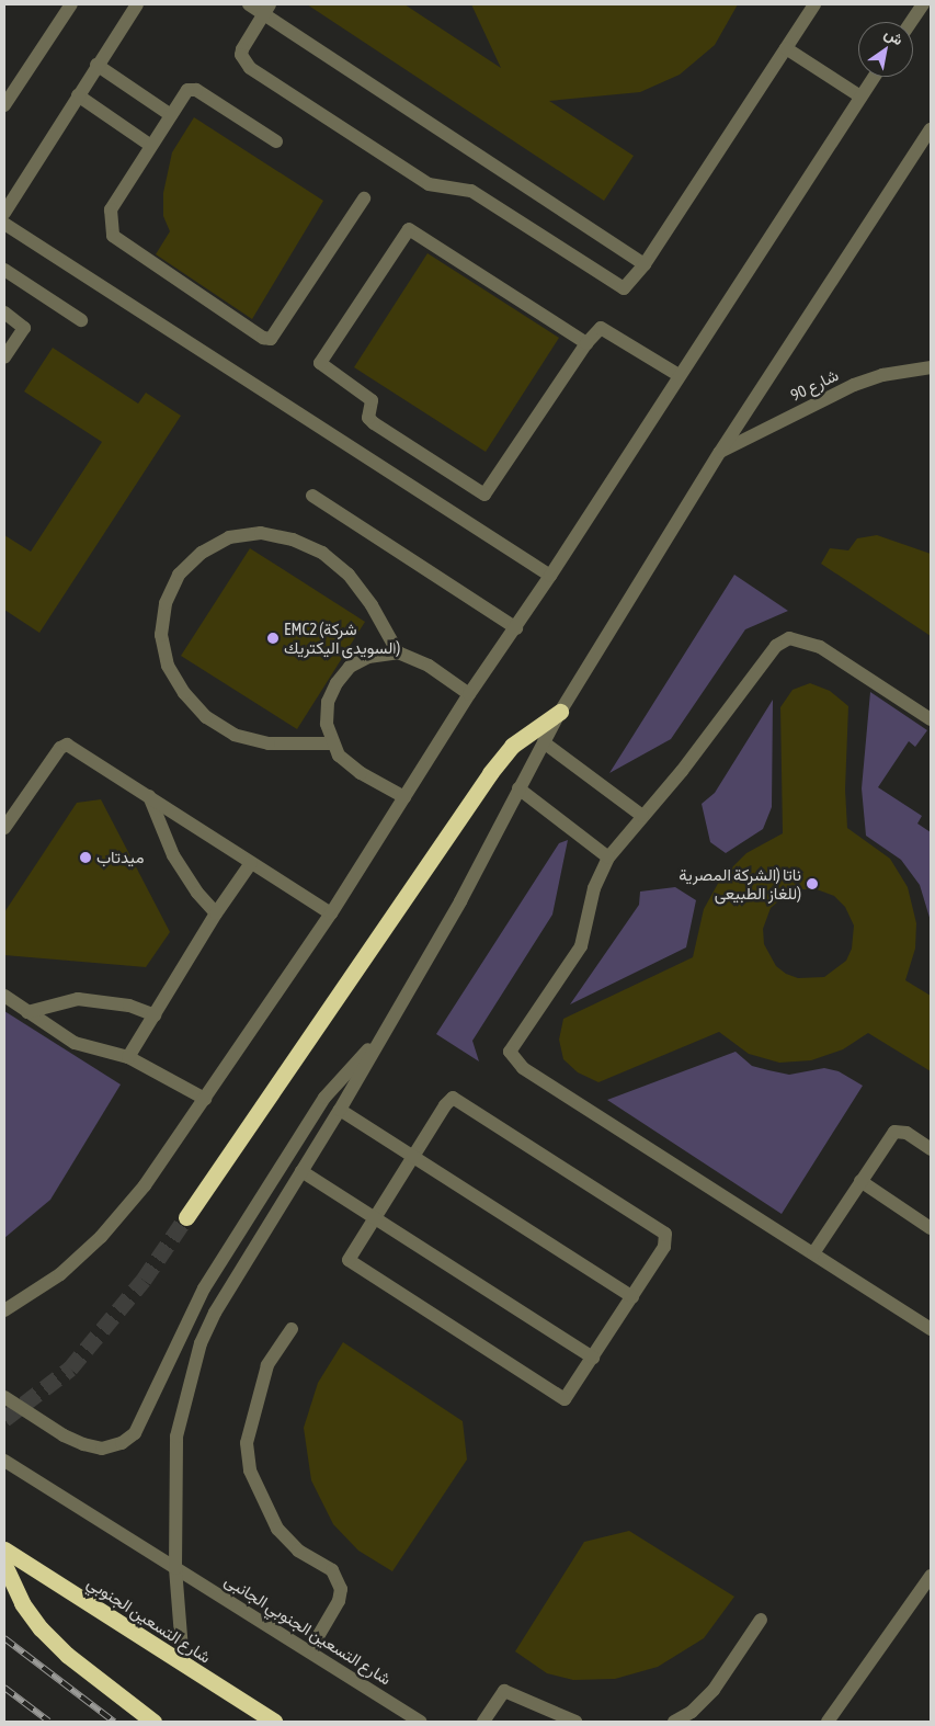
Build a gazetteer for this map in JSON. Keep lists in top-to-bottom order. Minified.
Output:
{"streets":{"highway":["شارع التسعين الجنوبي"],"street":["شارع 90","شارع التسعين الجنوبي الجانبى"]},"places":["EMC2 (شركة السويدى اليكتريك)","ميدتاب","ناتا (الشركة المصرية للغاز الطبيعى)"],"north":"top right"}
